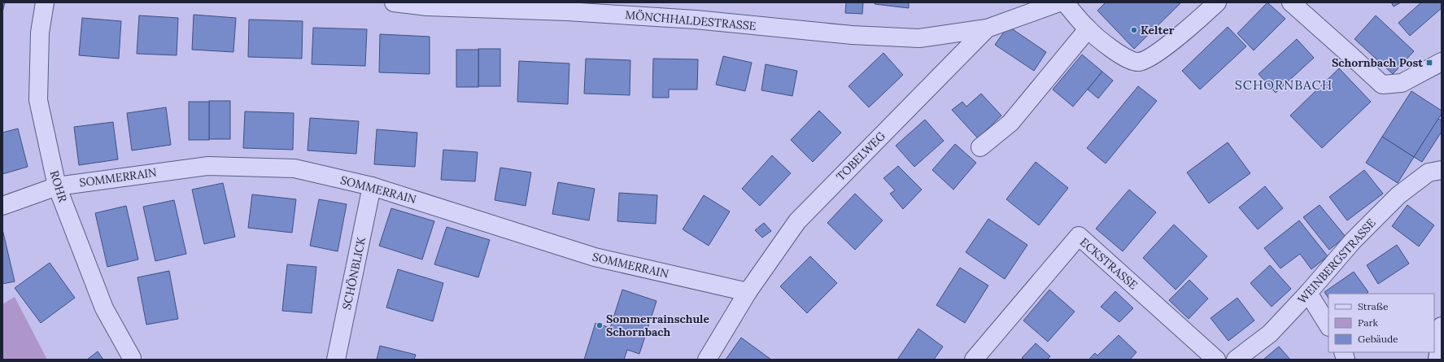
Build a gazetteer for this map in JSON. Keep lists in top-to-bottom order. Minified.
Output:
{"streets":{"street":["MÖNCHHALDESTRASSE","TOBELWEG","SOMMERRAIN","ROHR","WEINBERGSTRASSE","ECKSTRASSE","SCHÖNBLICK"]},"crossings":[["MÖNCHHALDESTRASSE","TOBELWEG"],["TOBELWEG","SOMMERRAIN"],["SOMMERRAIN","ROHR"],["SOMMERRAIN","SCHÖNBLICK"]],"districts":["SCHORNBACH"],"places":{"other":["Kelter","Sommerrainschule Schornbach"],"transit":["Schornbach Post"]},"legend":["Straße","Park","Gebäude"]}
